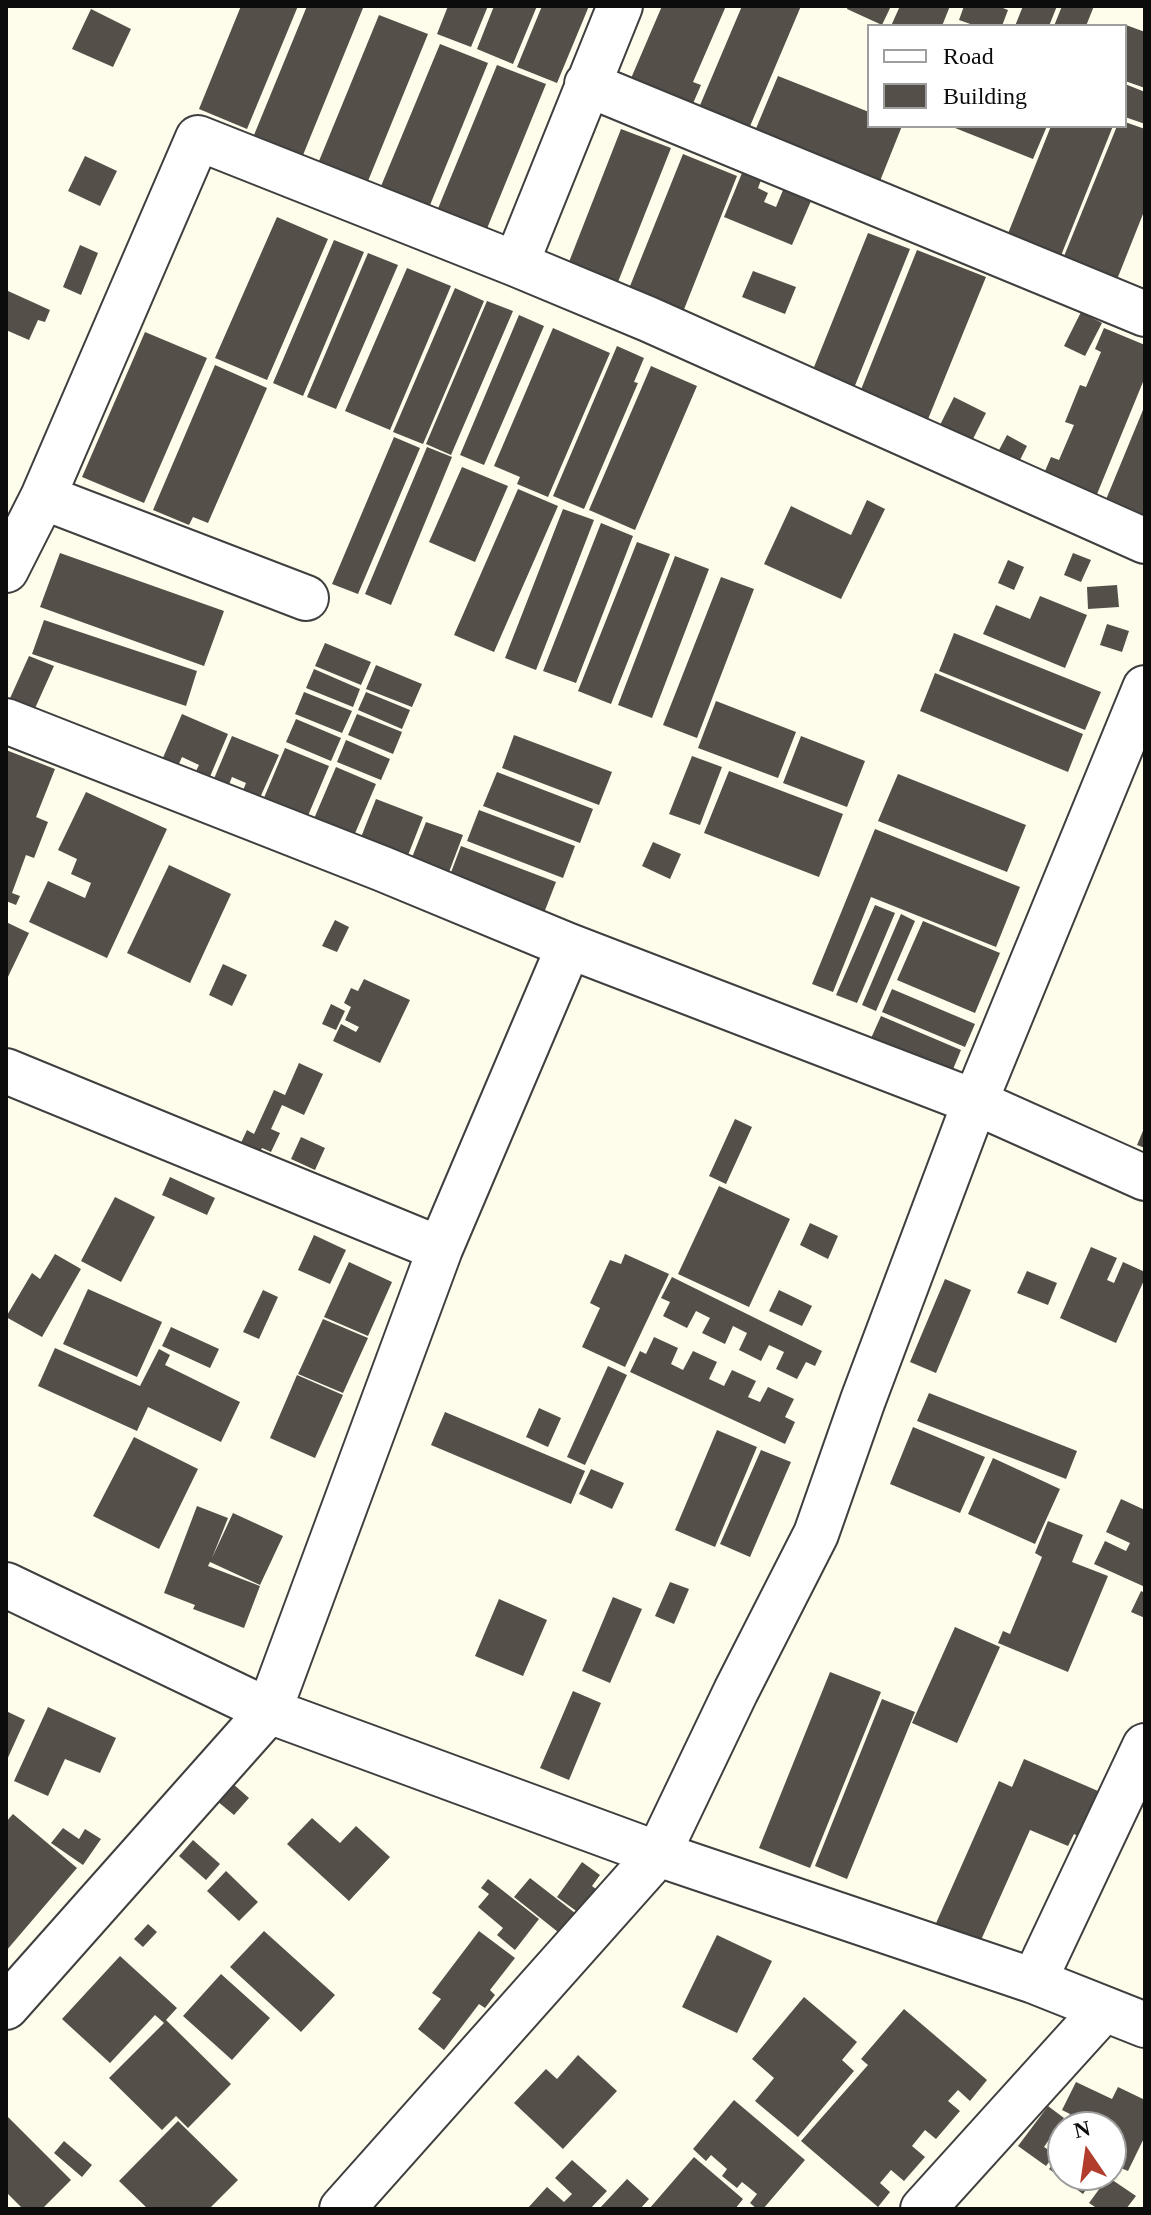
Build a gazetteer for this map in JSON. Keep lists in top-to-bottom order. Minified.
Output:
{"legend":["Road","Building"],"north":"top"}
